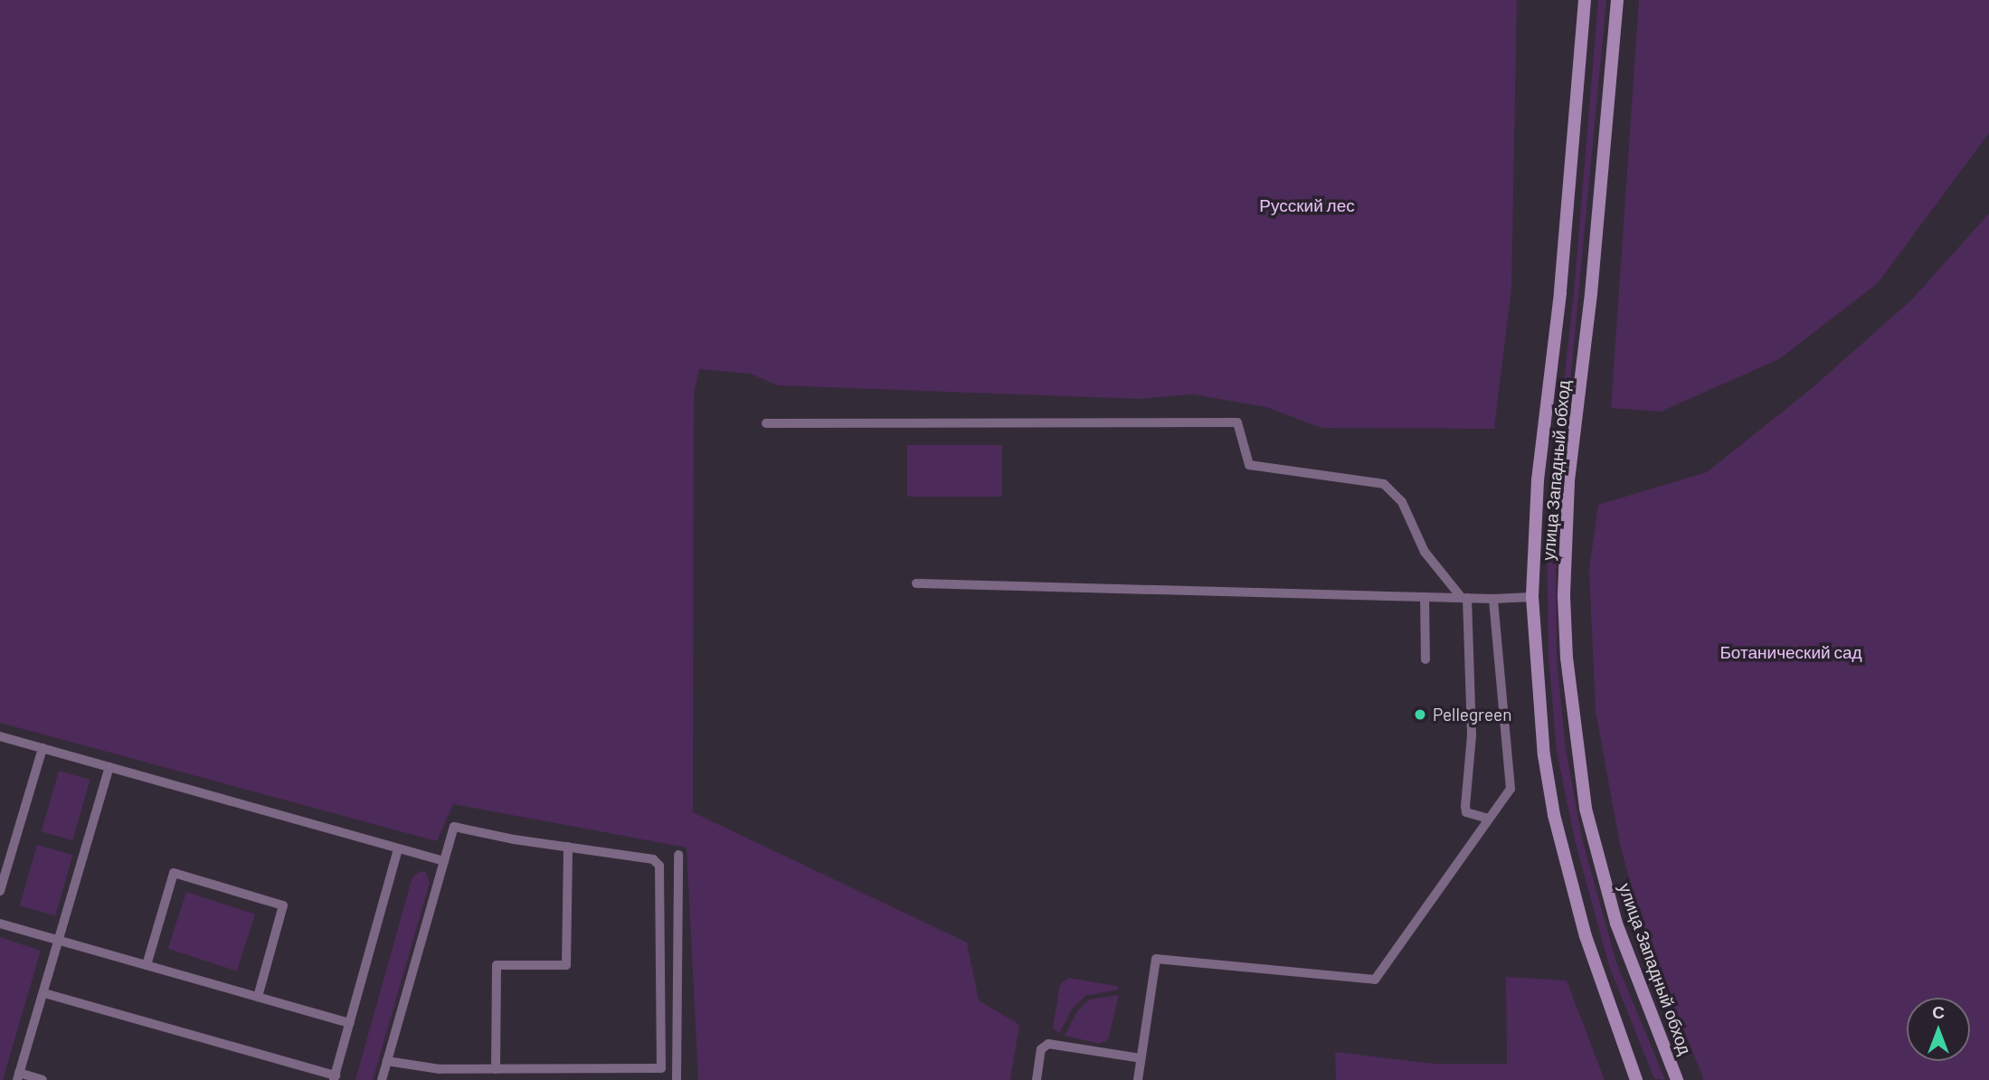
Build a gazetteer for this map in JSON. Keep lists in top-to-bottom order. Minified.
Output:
{"streets":{"main road":["улица Западный обход"]},"parks":["Русский лес","Ботанический сад"],"places":["Pellegreen"],"north":"top"}
